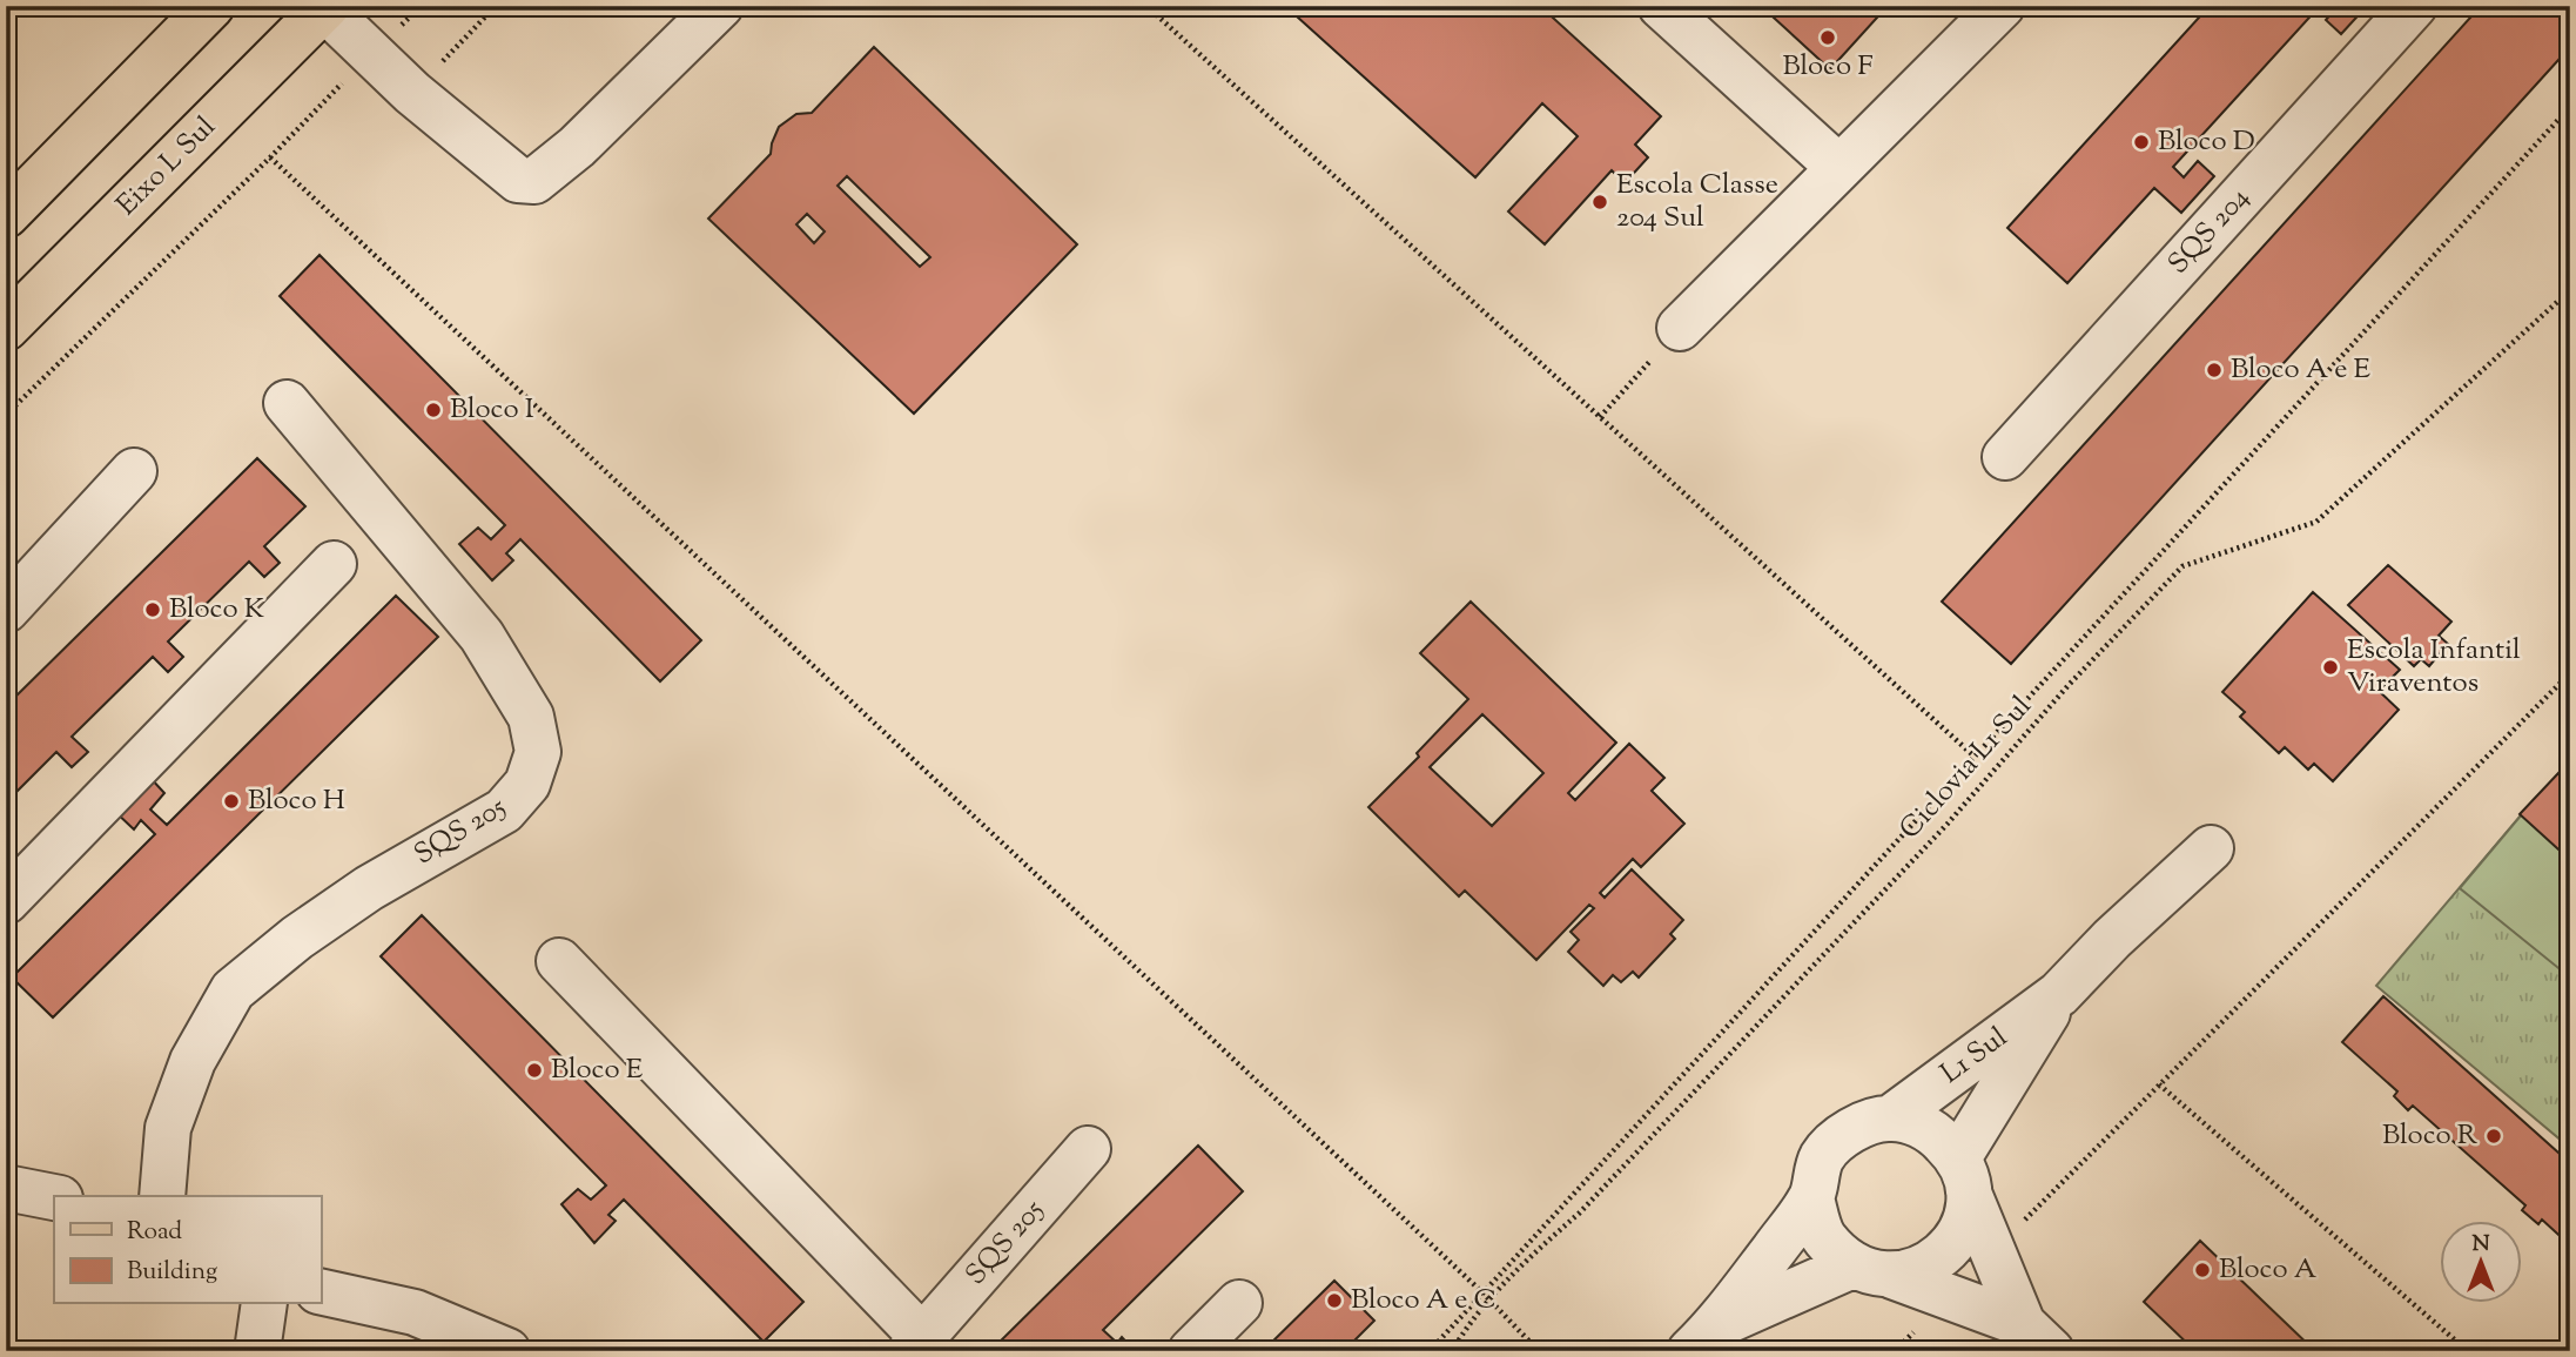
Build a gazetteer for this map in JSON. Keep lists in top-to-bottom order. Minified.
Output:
{"streets":{"main road":["Eixo L Sul"],"street":["SQS 204","SQS 205","L1 Sul"],"path":["Ciclovia L1 Sul"]},"places":["Bloco F","Bloco D","Escola Classe 204 Sul","Bloco A e E","Bloco I","Bloco K","Escola Infantil Viraventos","Bloco H","Bloco E","Bloco R","Bloco A","Bloco A e C"],"legend":["Road","Building"],"north":"top"}
